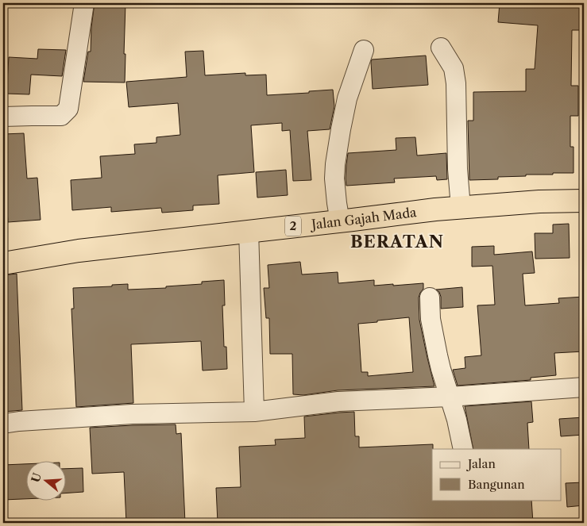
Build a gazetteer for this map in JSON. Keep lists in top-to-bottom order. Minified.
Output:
{"streets":{"highway":["Jalan Gajah Mada","2"]},"districts":["BERATAN"],"legend":["Jalan","Bangunan"],"north":"left"}
